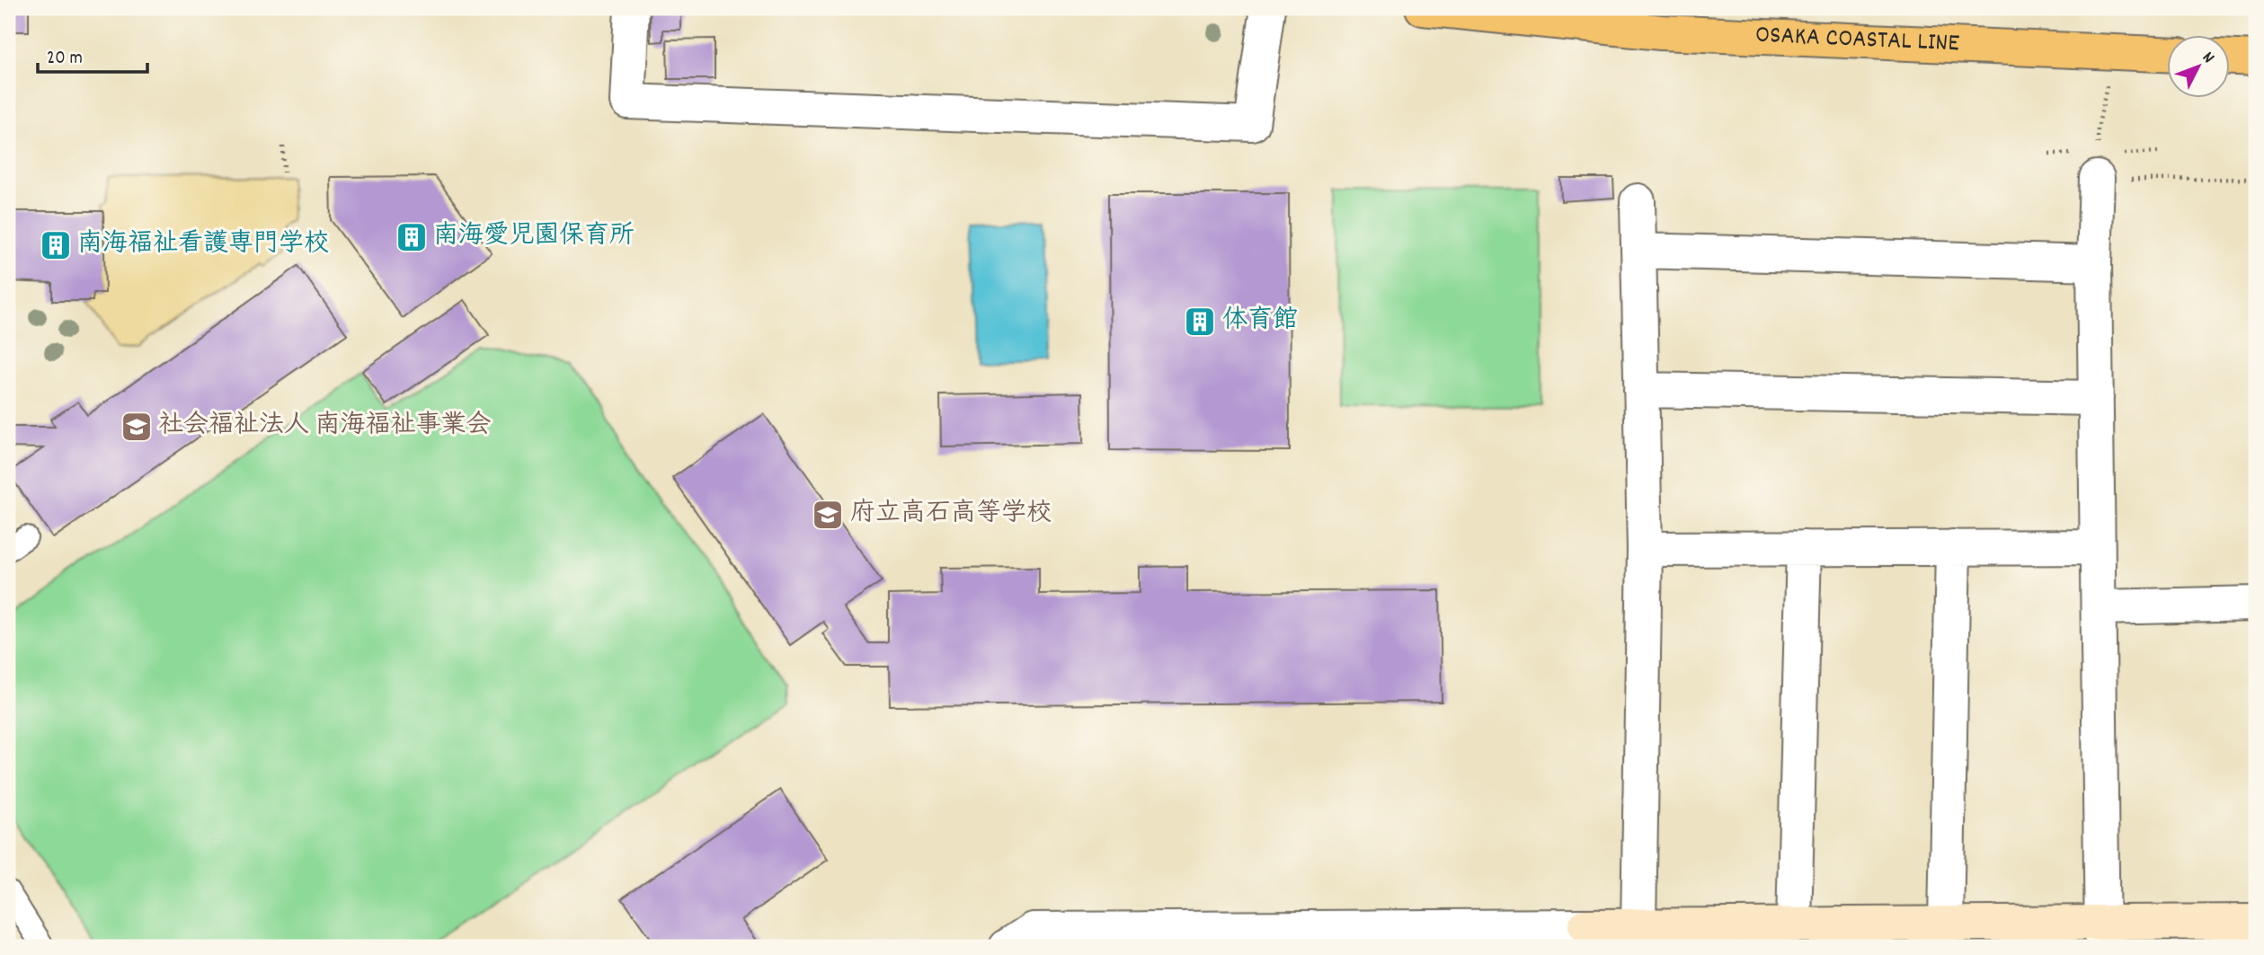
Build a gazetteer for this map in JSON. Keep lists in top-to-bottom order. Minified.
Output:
{"streets":{"main road":["OSAKA COASTAL LINE"]},"places":{"building":["南海愛児園保育所","南海福祉看護専門学校","体育館"],"school or university":["社会福祉法人 南海福祉事業会","府立高石高等学校"]},"scale_bar":"20 m","north":"top right"}
